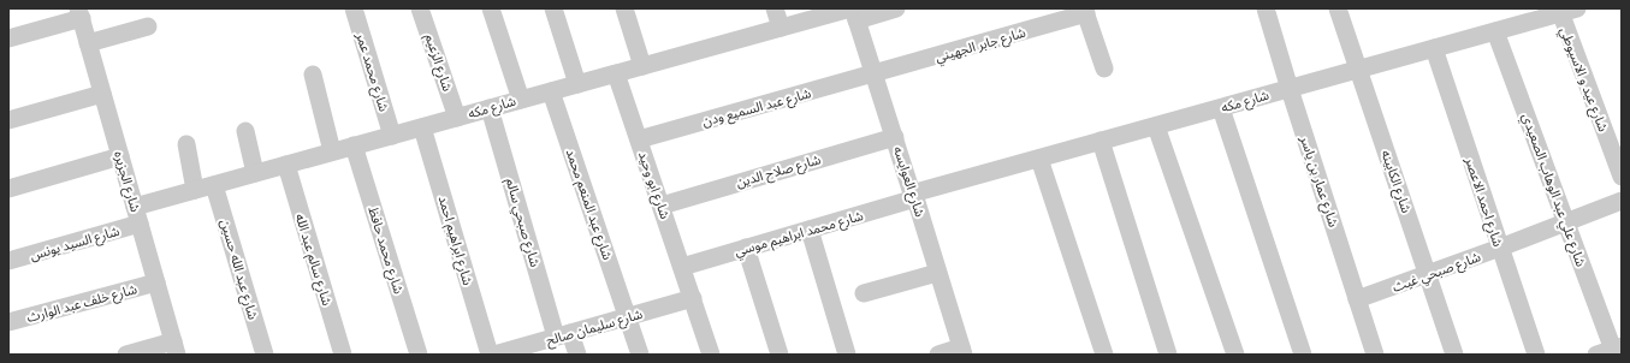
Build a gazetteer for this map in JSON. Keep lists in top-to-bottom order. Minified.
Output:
{"streets":{"street":["شارع جابر الجهيني","شارع الزعيم","شارع محمد عمر","شارع عيد و الاسيوطي","شارع مكه","شارع عبد السميع ودن","شارع صلاح الدين","شارع الجزيره","شارع العوايسه","شارع عمار بن ياسر","شارع الكابينه","شارع ابو وحيد","شارع علي عبد الوهاب الصعيدي","شارع احمد الاعصر","شارع عبد المنعم محمد","شارع صبحي سالم","شارع محمد ابراهيم موسي","شارع ابراهيم احمد","شارع السيد يونس","شارع محمد حافظ","شارع سالم عبد الله","شارع عبد الله حسين","شارع صبحي غيث","شارع خلف عبد الوارث","شارع سليمان صالح"]},"crossings":[["شارع جابر الجهيني","شارع عبد السميع ودن"],["شارع جابر الجهيني","شارع العوايسه"],["شارع الزعيم","شارع مكه"],["شارع محمد عمر","شارع مكه"],["شارع عيد و الاسيوطي","شارع مكه"],["شارع مكه","شارع الجزيره"],["شارع مكه","شارع العوايسه"],["شارع مكه","شارع عمار بن ياسر"],["شارع مكه","شارع الكابينه"],["شارع مكه","شارع ابو وحيد"],["شارع مكه","شارع علي عبد الوهاب الصعيدي"],["شارع مكه","شارع احمد الاعصر"],["شارع مكه","شارع عبد المنعم محمد"],["شارع مكه","شارع صبحي سالم"],["شارع مكه","شارع محمد ابراهيم موسي"],["شارع مكه","شارع ابراهيم احمد"],["شارع مكه","شارع السيد يونس"],["شارع مكه","شارع محمد حافظ"],["شارع مكه","شارع سالم عبد الله"],["شارع مكه","شارع عبد الله حسين"],["شارع عبد السميع ودن","شارع العوايسه"],["شارع عبد السميع ودن","شارع ابو وحيد"],["شارع صلاح الدين","شارع العوايسه"],["شارع صلاح الدين","شارع ابو وحيد"],["شارع الجزيره","شارع السيد يونس"],["شارع الجزيره","شارع خلف عبد الوارث"],["شارع العوايسه","شارع محمد ابراهيم موسي"],["شارع عمار بن ياسر","شارع صبحي غيث"],["شارع الكابينه","شارع صبحي غيث"],["شارع ابو وحيد","شارع محمد ابراهيم موسي"],["شارع ابو وحيد","شارع سليمان صالح"],["شارع علي عبد الوهاب الصعيدي","شارع صبحي غيث"],["شارع احمد الاعصر","شارع صبحي غيث"],["شارع عبد المنعم محمد","شارع سليمان صالح"],["شارع صبحي سالم","شارع سليمان صالح"],["شارع ابراهيم احمد","شارع سليمان صالح"]]}
